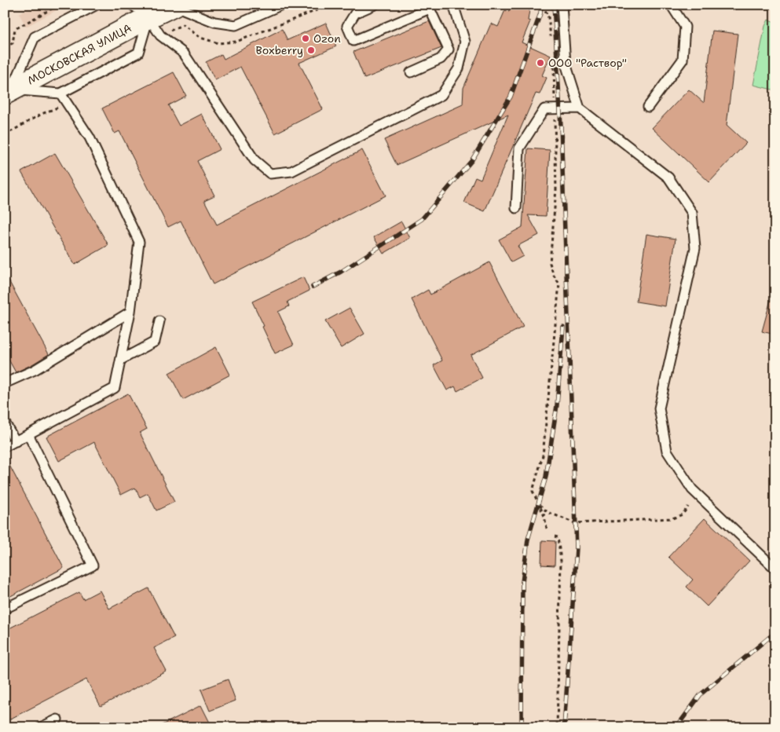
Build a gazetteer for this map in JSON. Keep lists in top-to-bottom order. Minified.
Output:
{"streets":{"main road":["МОСКОВСКАЯ УЛИЦА"]},"places":["Ozon","Boxberry","ООО \"Раствор\""]}
